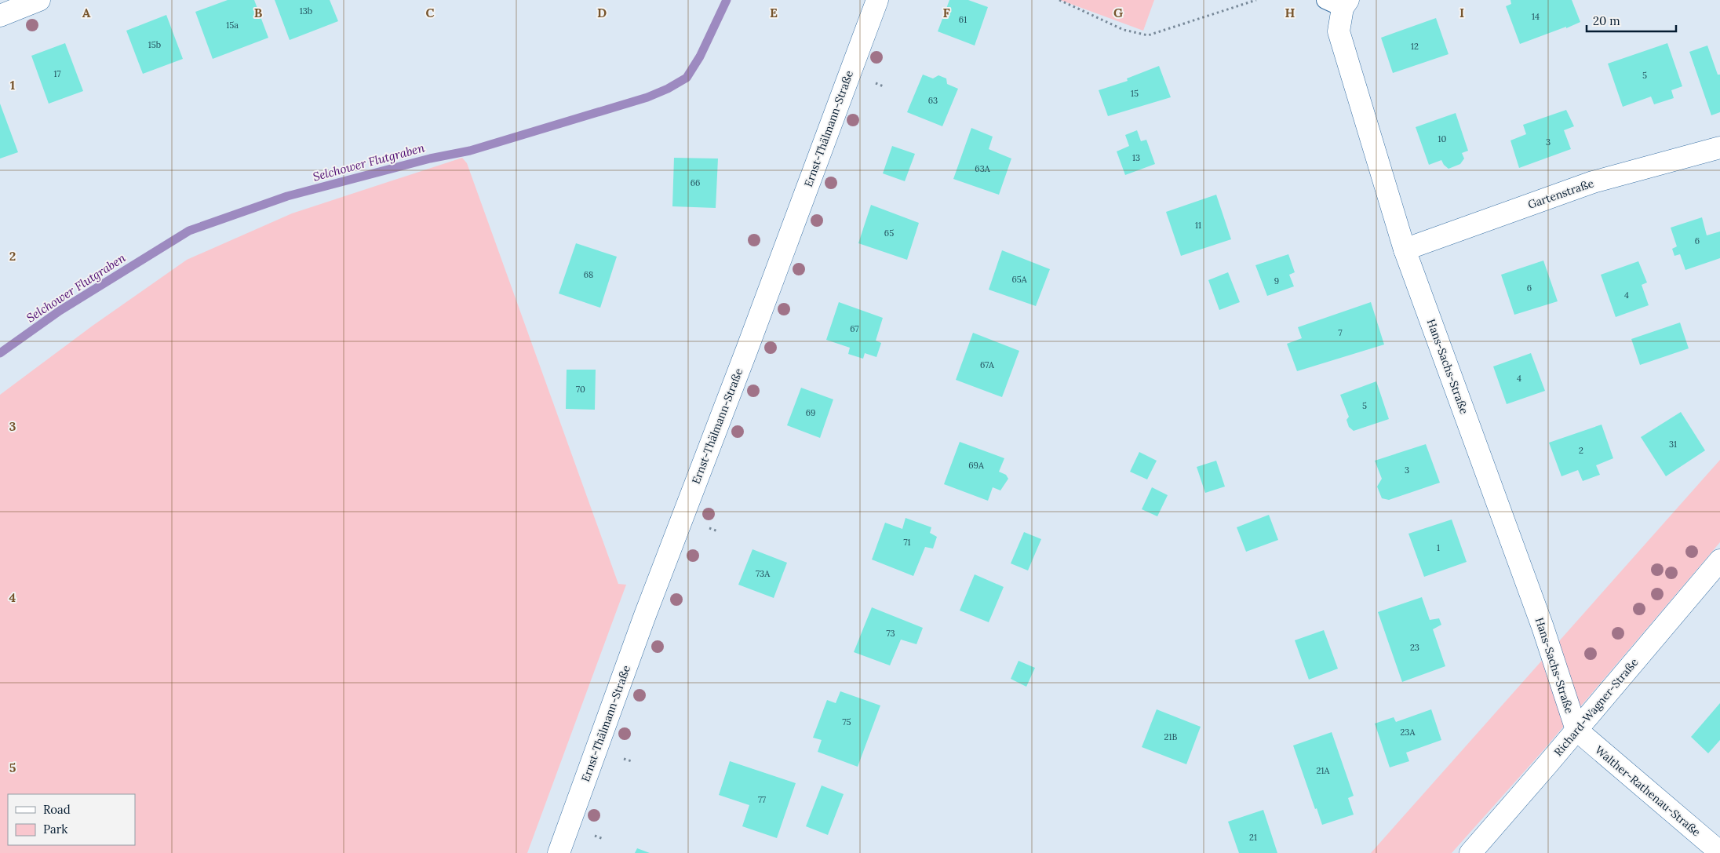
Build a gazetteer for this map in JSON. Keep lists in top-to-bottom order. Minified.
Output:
{"streets":{"street":["Ernst-Thälmann-Straße","Gartenstraße","Hans-Sachs-Straße","Richard-Wagner-Straße","Walther-Rathenau-Straße"]},"crossings":[["Gartenstraße","Hans-Sachs-Straße"],["Hans-Sachs-Straße","Richard-Wagner-Straße"],["Hans-Sachs-Straße","Walther-Rathenau-Straße"],["Richard-Wagner-Straße","Walther-Rathenau-Straße"]],"water":["Selchower Flutgraben"],"house_numbers":["13b","14","61","15a","15b","12","17","5","15","63","10","3","13","63A","66","11","65","6","68","65A","9","6","4","67","7","67A","4","70","5","69","31","2","69A","3","71","1","73A","73","23","75","23A","21B","21A","77","21"],"legend":["Road","Park"],"scale_bar":"20 m","grid":{"columns":["A","B","C","D","E","F","G","H","I"],"rows":["1","2","3","4","5"]}}
